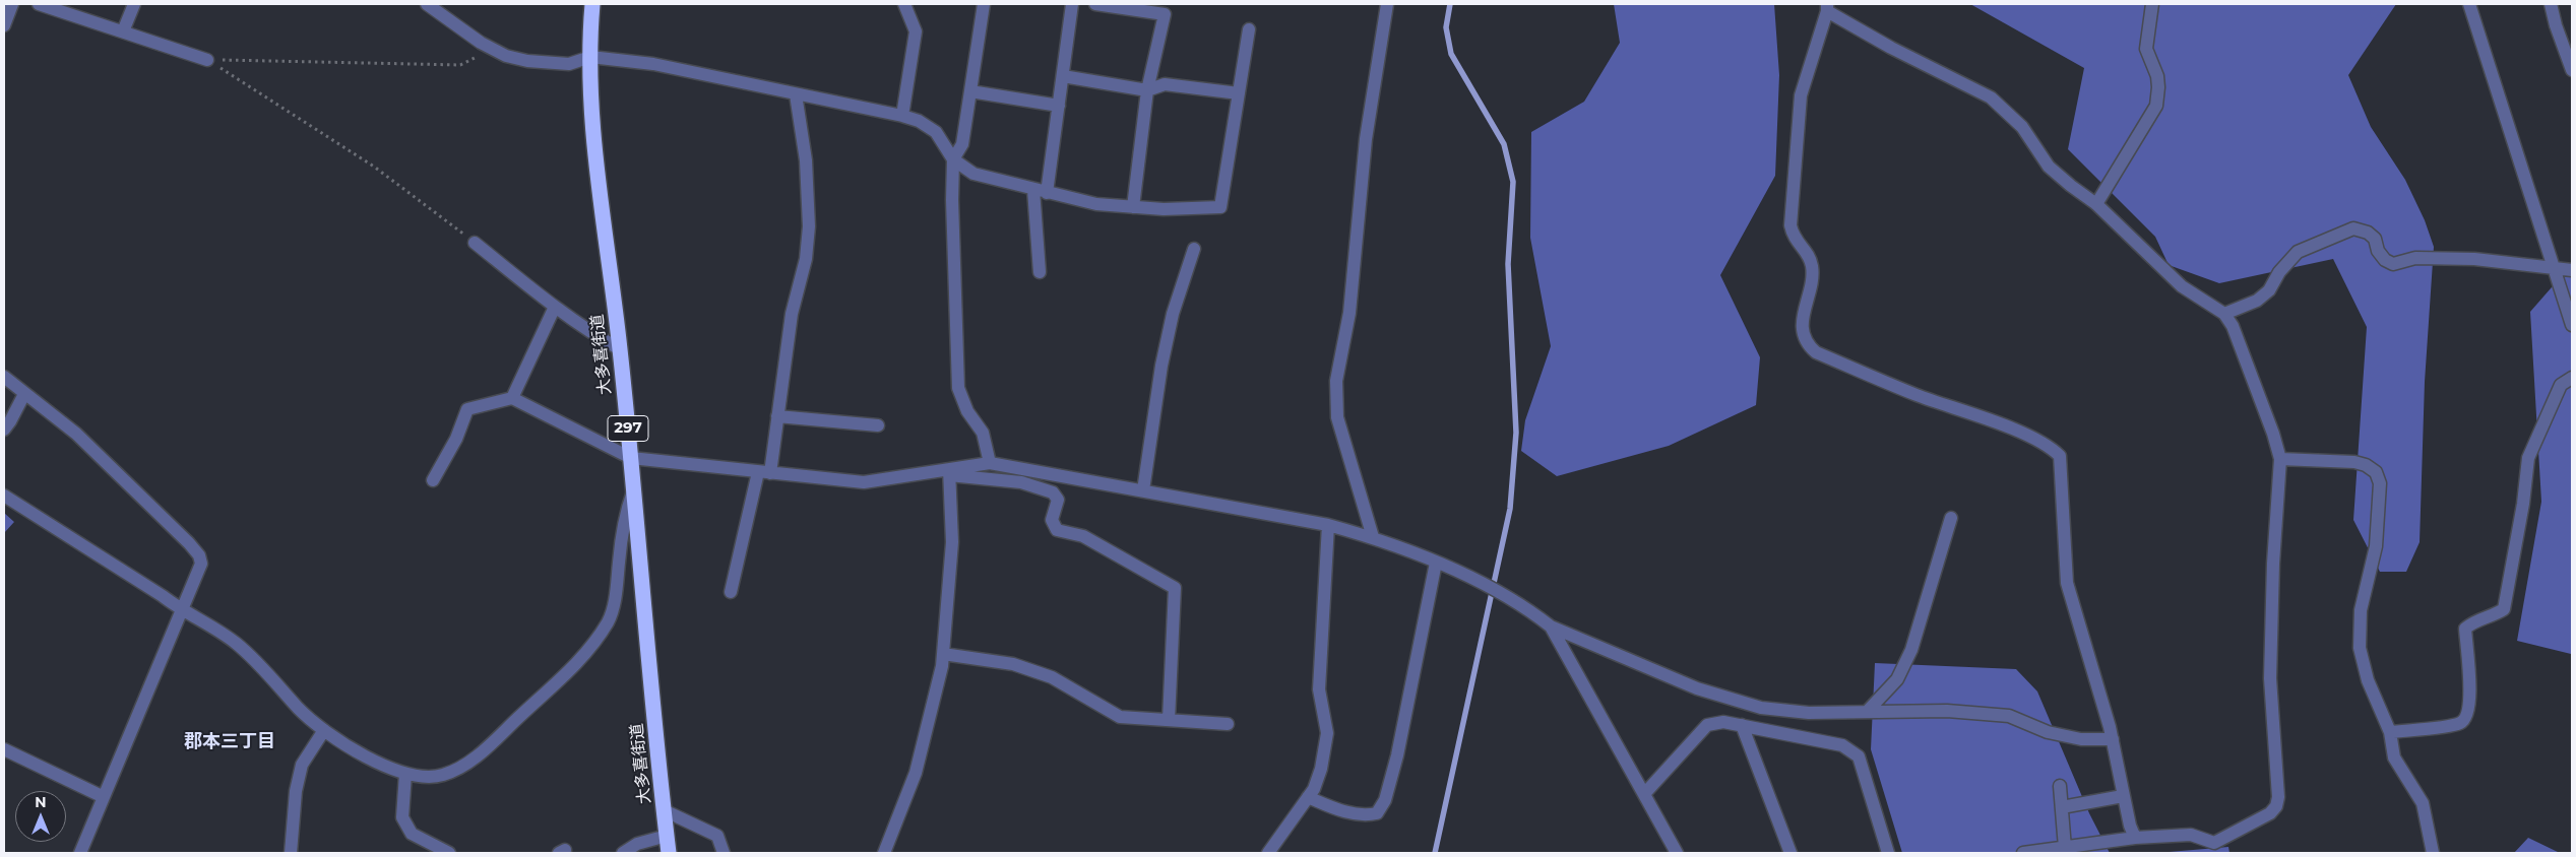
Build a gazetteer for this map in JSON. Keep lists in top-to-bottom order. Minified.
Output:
{"streets":{"highway":["大多喜街道","297"]},"districts":["郡本三丁目"],"north":"top"}
